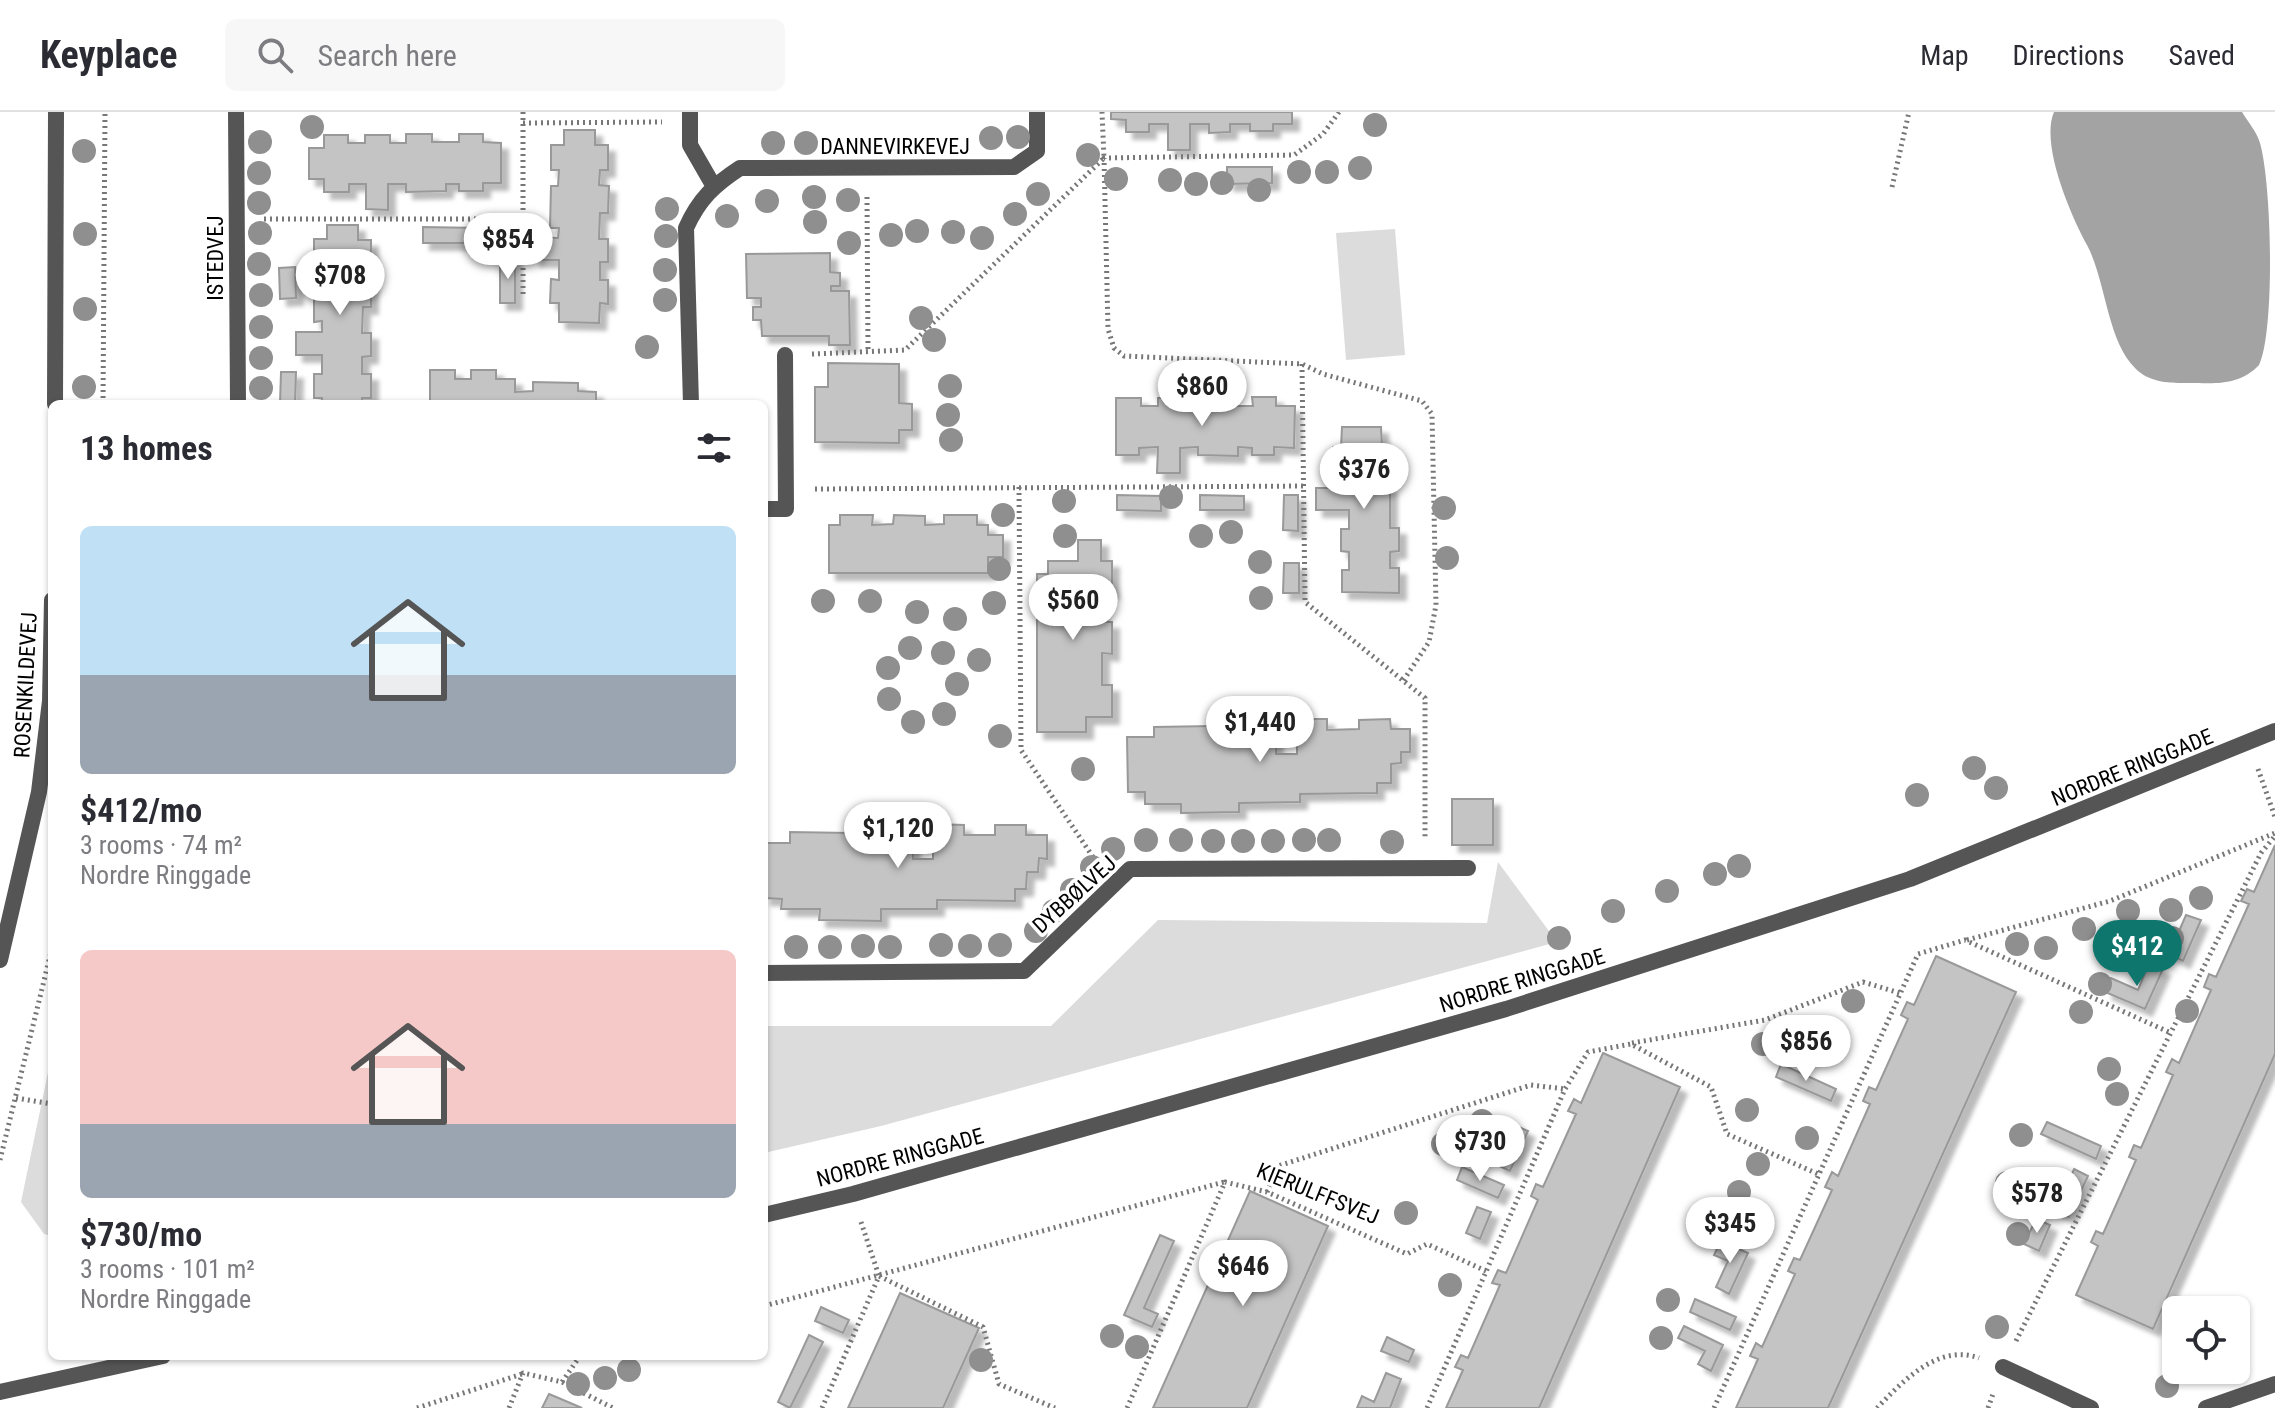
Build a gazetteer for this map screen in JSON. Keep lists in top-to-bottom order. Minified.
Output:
{"streets":{"street":["DANNEVIRKEVEJ","ISTEDVEJ","ROSENKILDEVEJ","NORDRE RINGGADE","DYBBØLVEJ"],"path":["KIERULFFSVEJ"]},"page":{"header":"Keyplace","search":"Search here","nav":["Map","Directions","Saved"],"price":["$854","$708","$860","$376","$560","$1,440","$1,120","$412","$856","$730","$578","$345","$646"],"heading":"13 homes","list":[{"name":"$412/mo","note":"3 rooms · 74 m² · Nordre Ringgade"},{"name":"$730/mo","note":"3 rooms · 101 m² · Nordre Ringgade"}]}}
